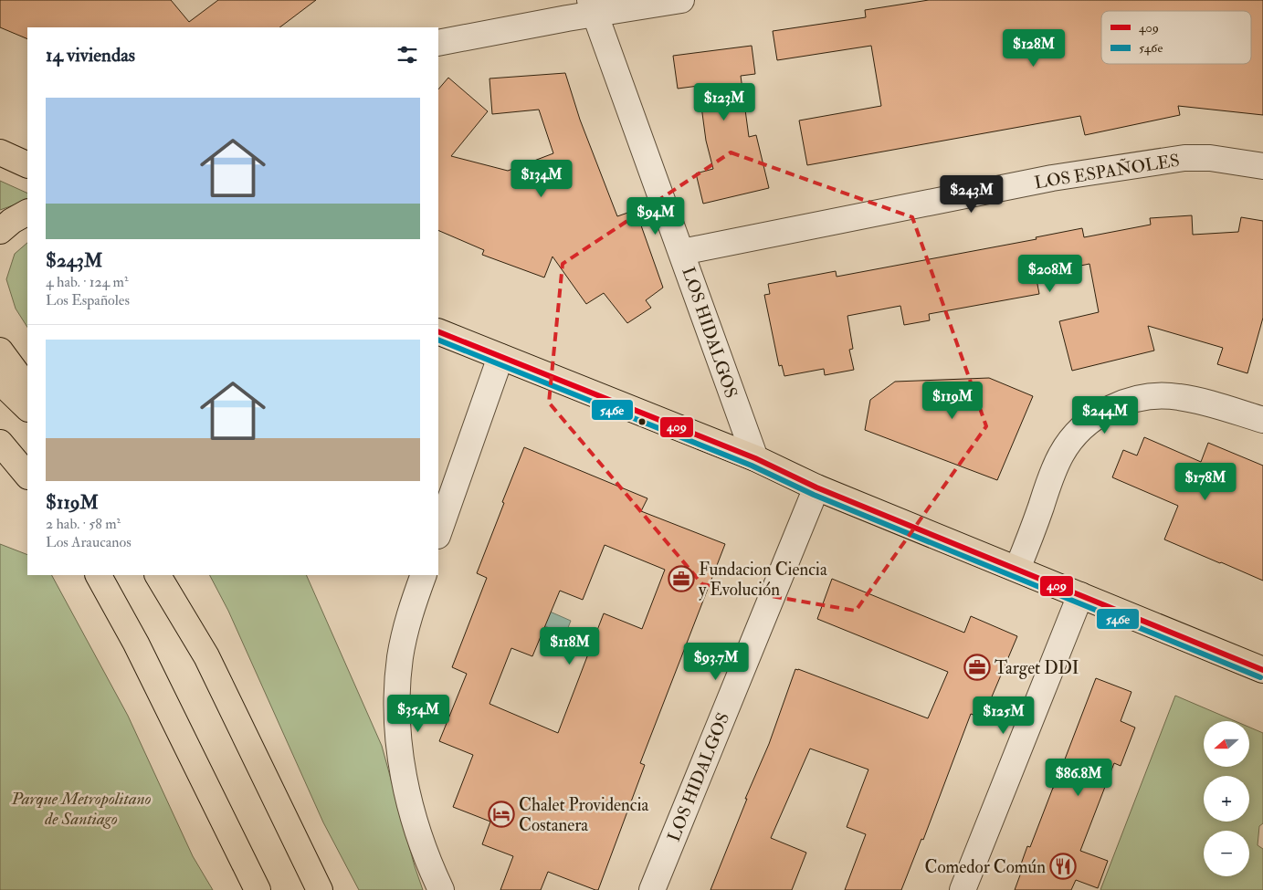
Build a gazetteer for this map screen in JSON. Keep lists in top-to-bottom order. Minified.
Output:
{"streets":{"street":["LOS ESPAÑOLES","LOS HIDALGOS"]},"crossings":[["LOS ESPAÑOLES","LOS HIDALGOS"]],"parks":["Parque Metropolitano de Santiago"],"places":{"office":["Fundacion Ciencia y Evolución","Target DDI"],"hotel":["Chalet Providencia Costanera"],"restaurant":["Comedor Común"]},"lines":["transit line 409","transit line 546e"],"legend":["409","546e"],"north":"left","page":{"heading":"14 viviendas","price":["$128M","$123M","$134M","$243M","$94M","$208M","$119M","$244M","$178M","$118M","$93.7M","$354M","$125M","$86.8M"],"list":[{"name":"$243M","note":"4 hab. · 124 m² · Los Españoles"},{"name":"$119M","note":"2 hab. · 58 m² · Los Araucanos"}],"map_buttons":["+","−"]}}
